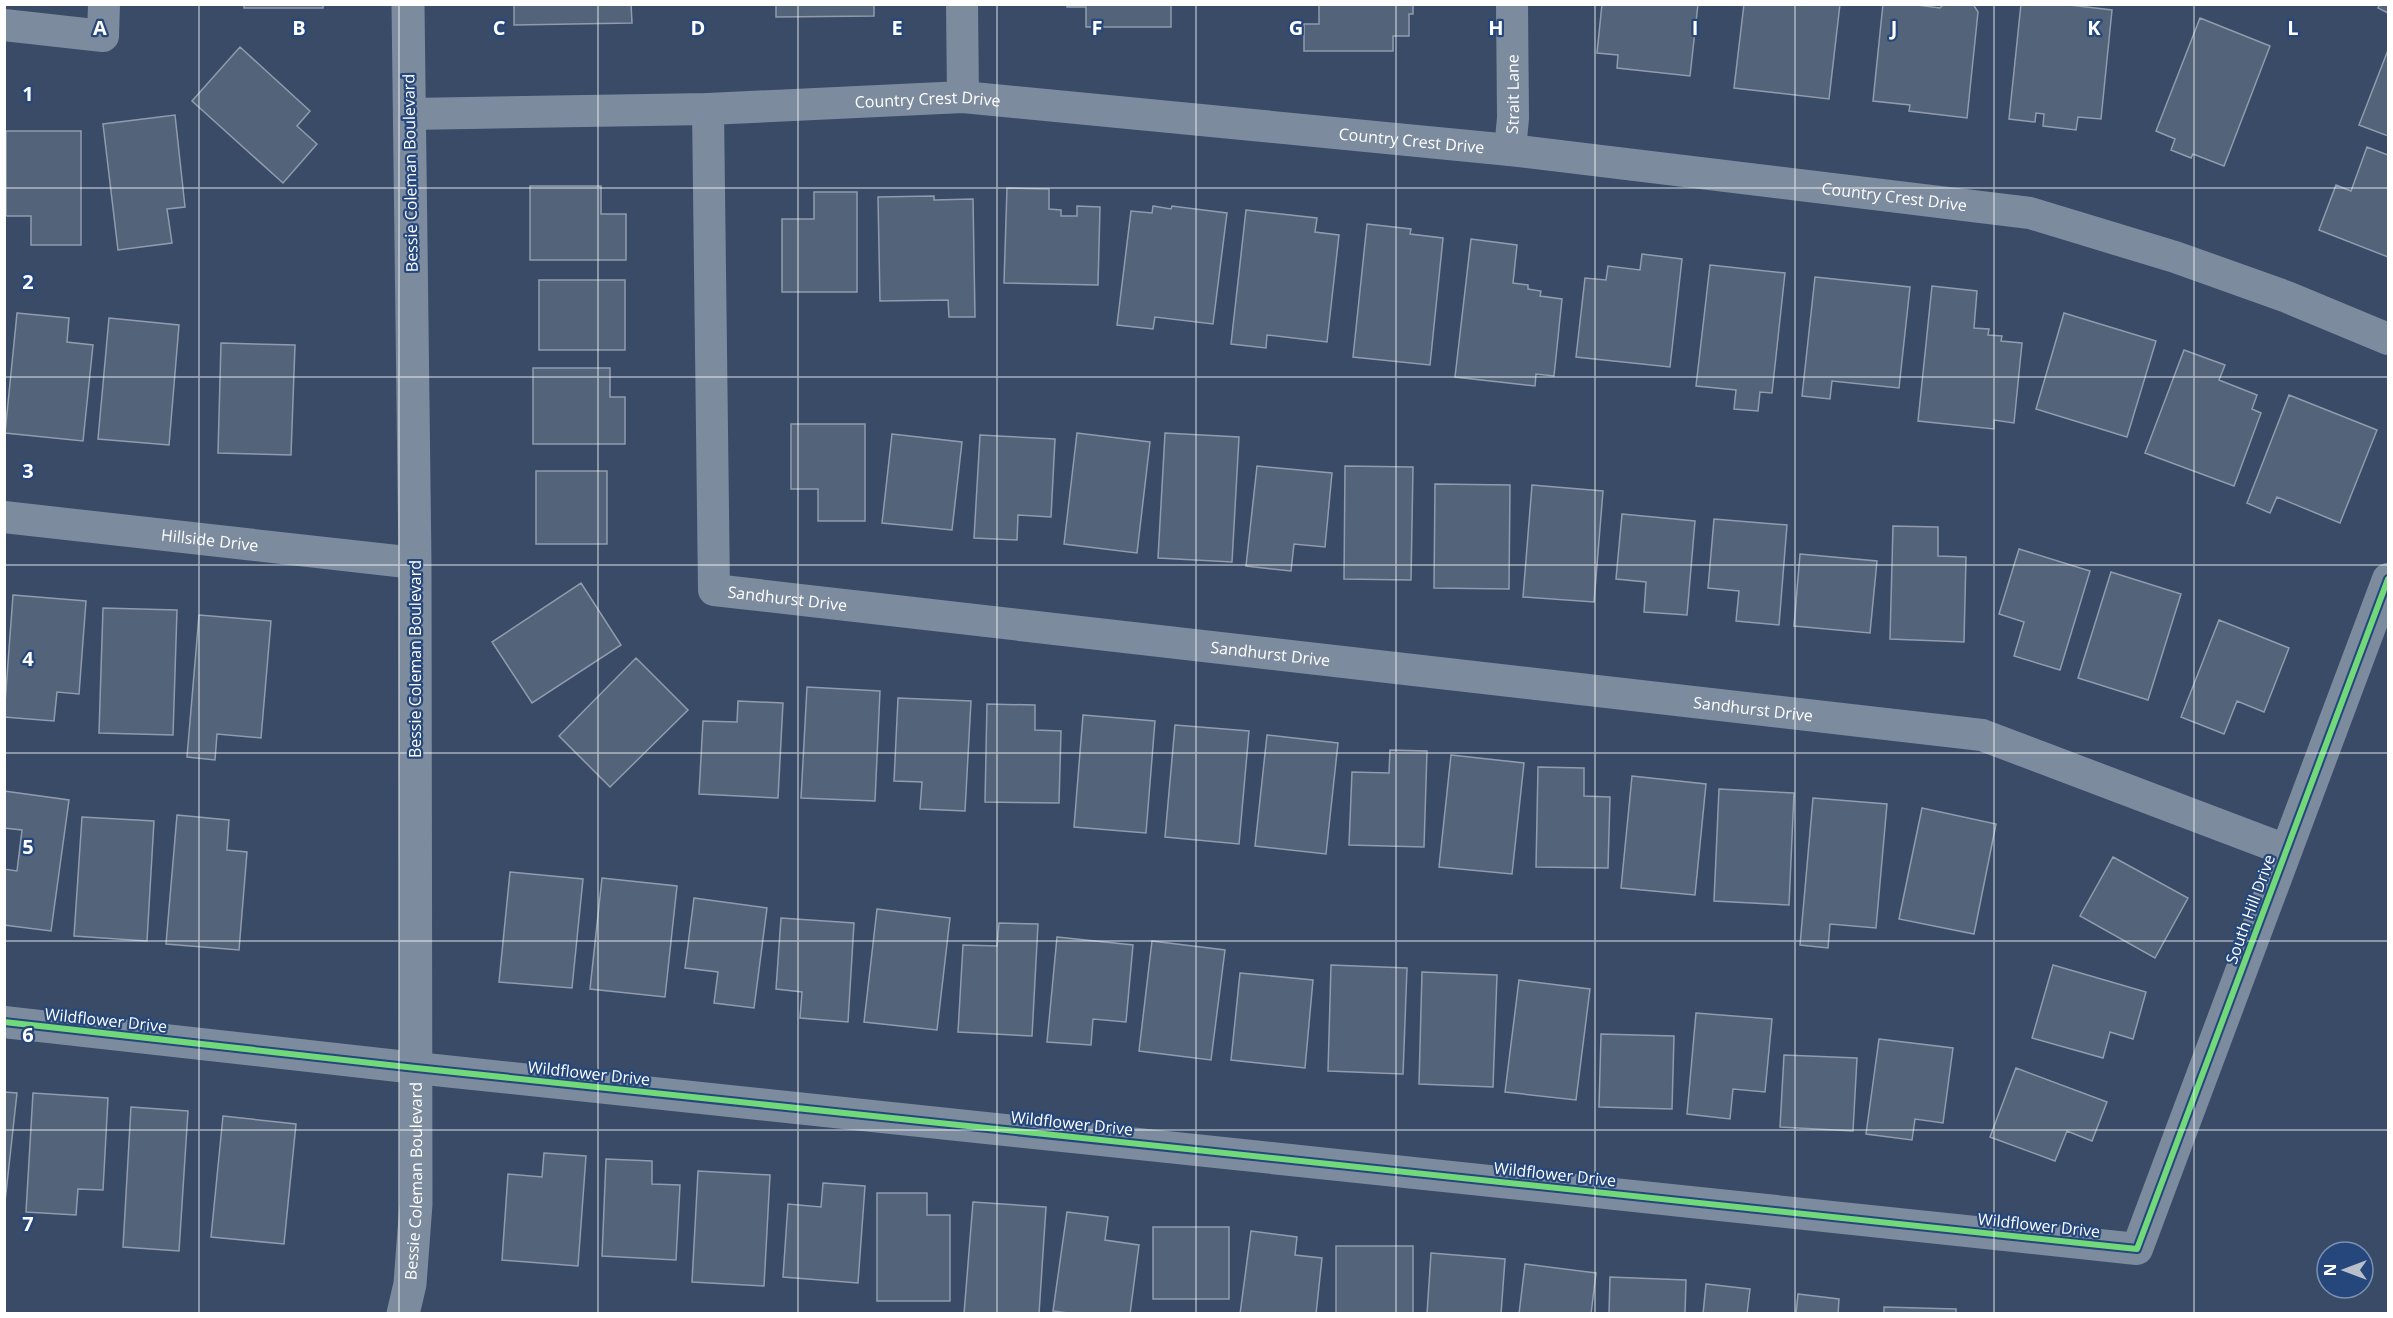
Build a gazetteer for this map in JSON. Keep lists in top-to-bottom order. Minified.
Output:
{"streets":{"street":["Strait Lane","Country Crest Drive","Bessie Coleman Boulevard","Hillside Drive","Sandhurst Drive","South Hill Drive","Wildflower Drive"]},"crossings":[["Strait Lane","Country Crest Drive"],["Country Crest Drive","Bessie Coleman Boulevard"],["Country Crest Drive","Sandhurst Drive"],["Bessie Coleman Boulevard","Hillside Drive"],["Bessie Coleman Boulevard","Wildflower Drive"],["Sandhurst Drive","South Hill Drive"],["South Hill Drive","Wildflower Drive"]],"north":"left","grid":{"columns":["A","B","C","D","E","F","G","H","I","J","K","L"],"rows":["1","2","3","4","5","6","7"]}}
